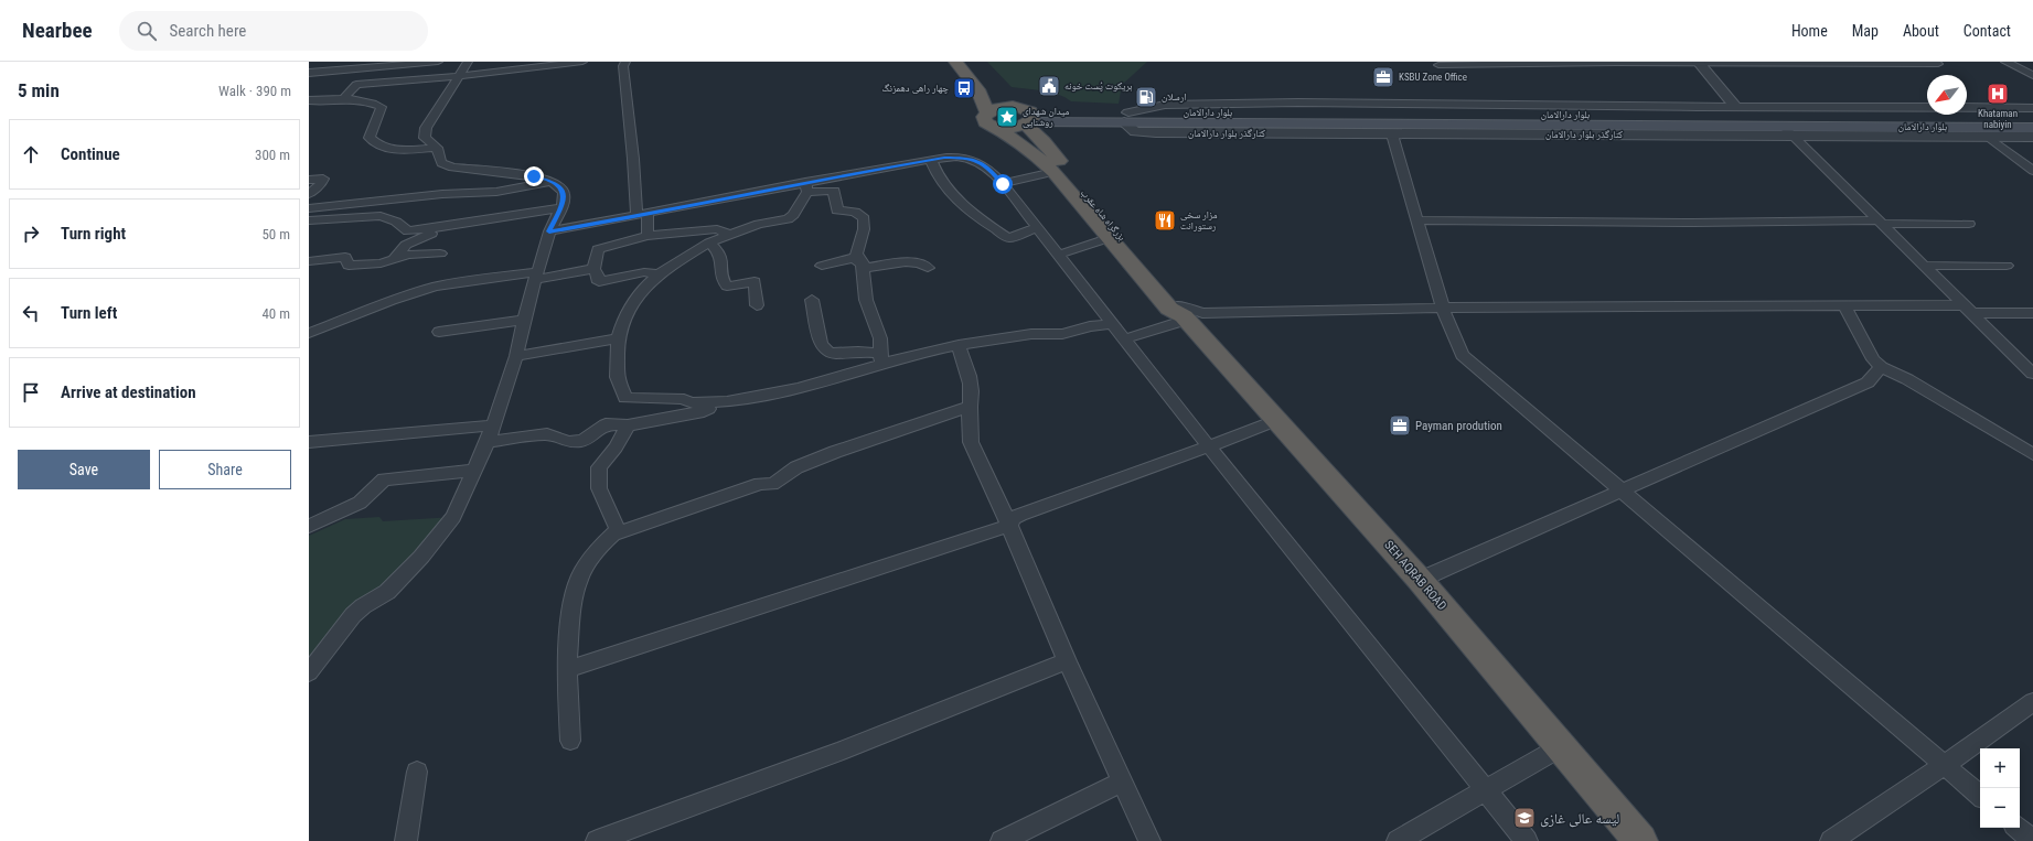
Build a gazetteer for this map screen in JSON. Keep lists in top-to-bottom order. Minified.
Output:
{"streets":{"highway":["بزرگراه شاه عقرب","SEH AQRAB ROAD"],"main road":["بلوار دارالامان"],"street":["کنارگذر بلوار دارالامان"]},"crossings":[["بلوار دارالامان","کنارگذر بلوار دارالامان"],["بلوار دارالامان","بزرگراه شاه عقرب"],["بزرگراه شاه عقرب","SEH AQRAB ROAD"]],"places":{"office":["KSBU Zone Office","Payman prodution"],"public building":["بریکوت پُست خونه"],"bus stop":["چهار راهی دهمزنگ"],"hospital":["Khataman nabiyin"],"fuel station":["ارسلان"],"place":["میدان شهدای روشنایی"],"restaurant":["مزار سخی رستورانت"],"school or university":["لیسه عالی غازی"]},"north":"bottom left","page":{"header":"Nearbee","search":"Search here","nav":["Home","Map","About","Contact"],"heading":["5 min","Walk · 390 m"],"list":[["Continue","300 m"],["Turn right","50 m"],["Turn left","40 m"],"Arrive at destination"],"buttons":["Save","Share"],"map_buttons":["+","−"]}}
